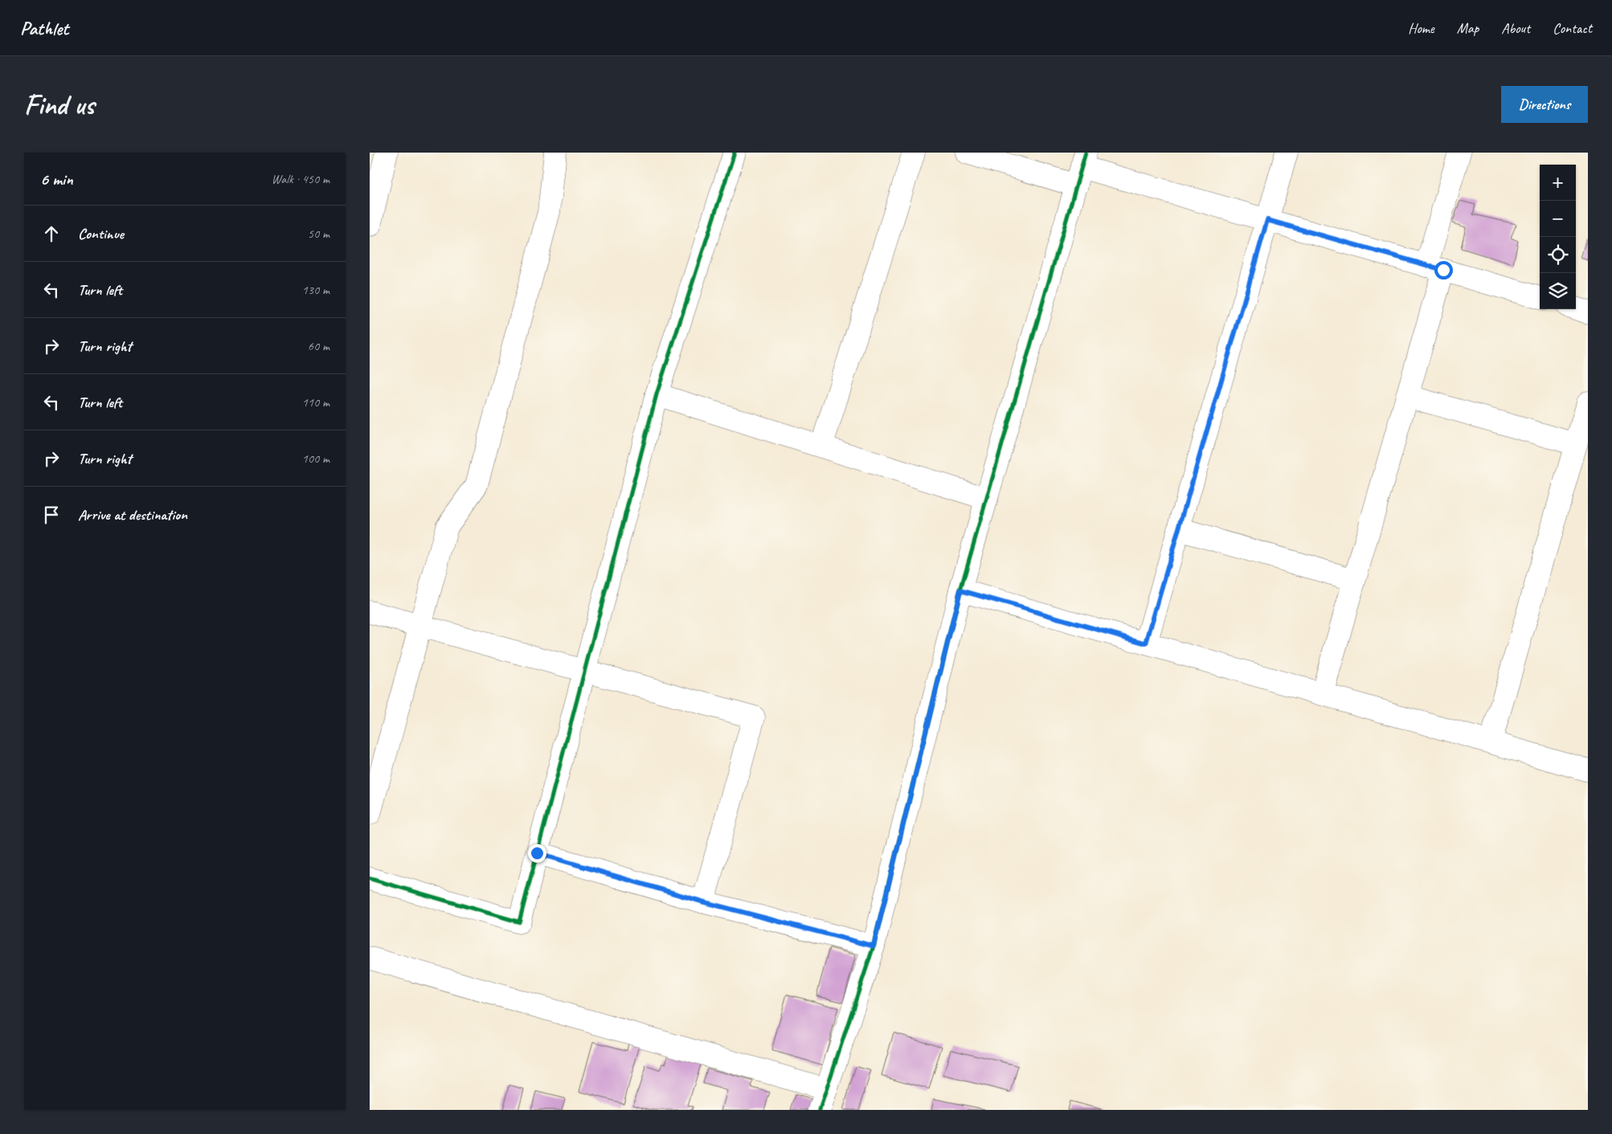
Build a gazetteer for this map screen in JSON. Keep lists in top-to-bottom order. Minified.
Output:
{"page":{"header":"Pathlet","nav":["Home","Map","About","Contact"],"buttons":"Directions","title":"Find us","heading":["6 min","Walk · 450 m"],"map_buttons":["+","−"],"list":[["Continue","50 m"],["Turn left","130 m"],["Turn right","60 m"],["Turn left","110 m"],["Turn right","100 m"],"Arrive at destination"]}}
